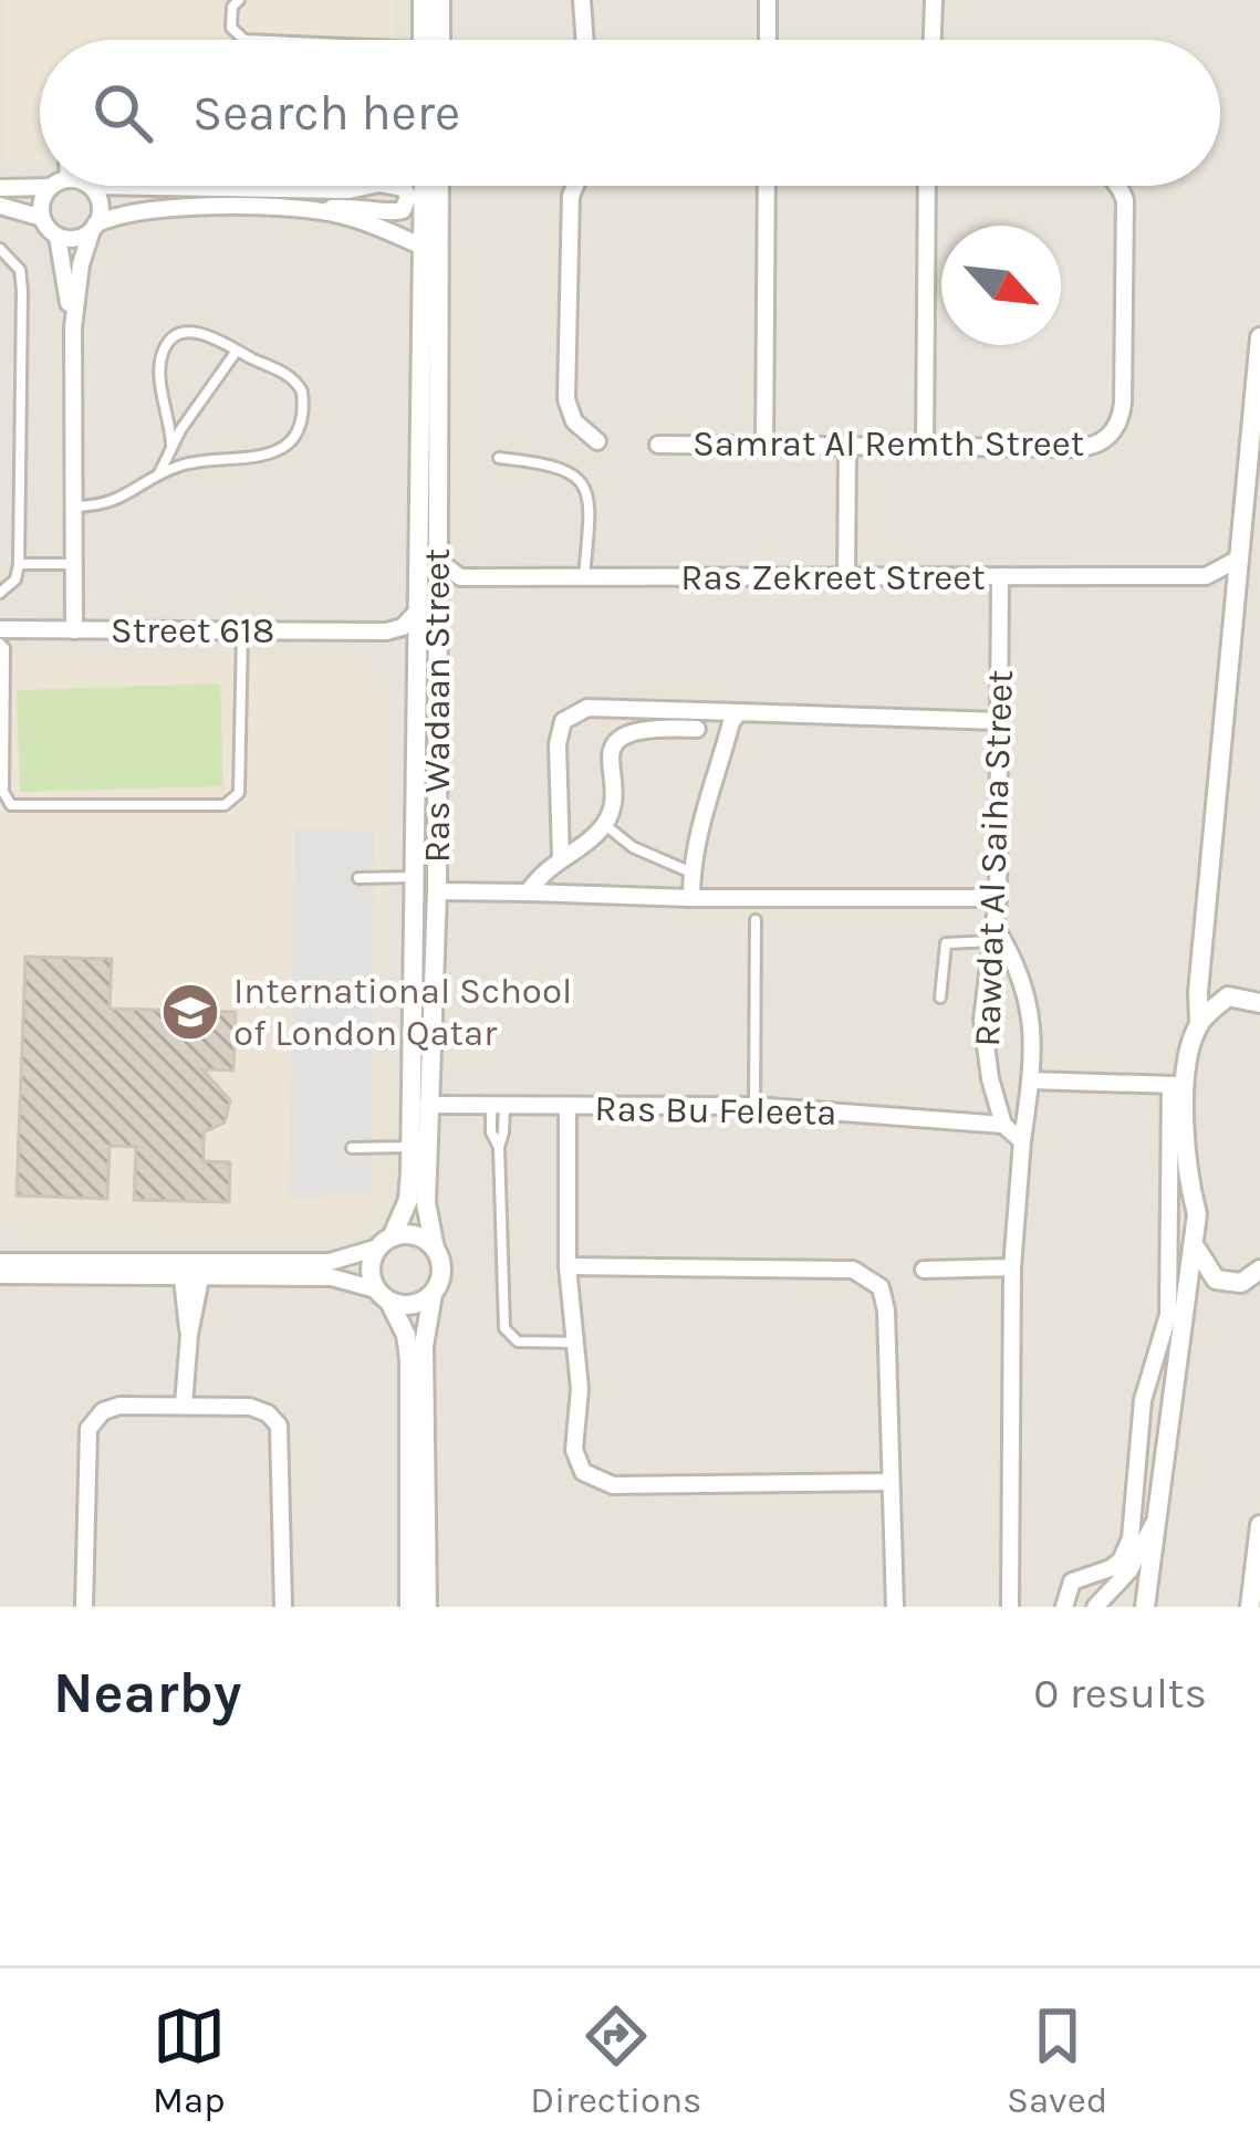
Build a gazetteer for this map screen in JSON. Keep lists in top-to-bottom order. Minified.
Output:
{"streets":{"street":["Samrat Al Remth Street","Ras Zekreet Street","Street 618","Ras Wadaan Street","Rawdat Al Saiha Street","Ras Bu Feleeta"]},"crossings":[["Ras Zekreet Street","Rawdat Al Saiha Street"],["Street 618","Ras Wadaan Street"],["Ras Wadaan Street","Ras Bu Feleeta"],["Rawdat Al Saiha Street","Ras Bu Feleeta"]],"places":{"school or university":["International School of London Qatar"]},"north":"bottom right","page":{"search":"Search here","heading":["Nearby","0 results"],"nav":["Map","Directions","Saved"]}}
